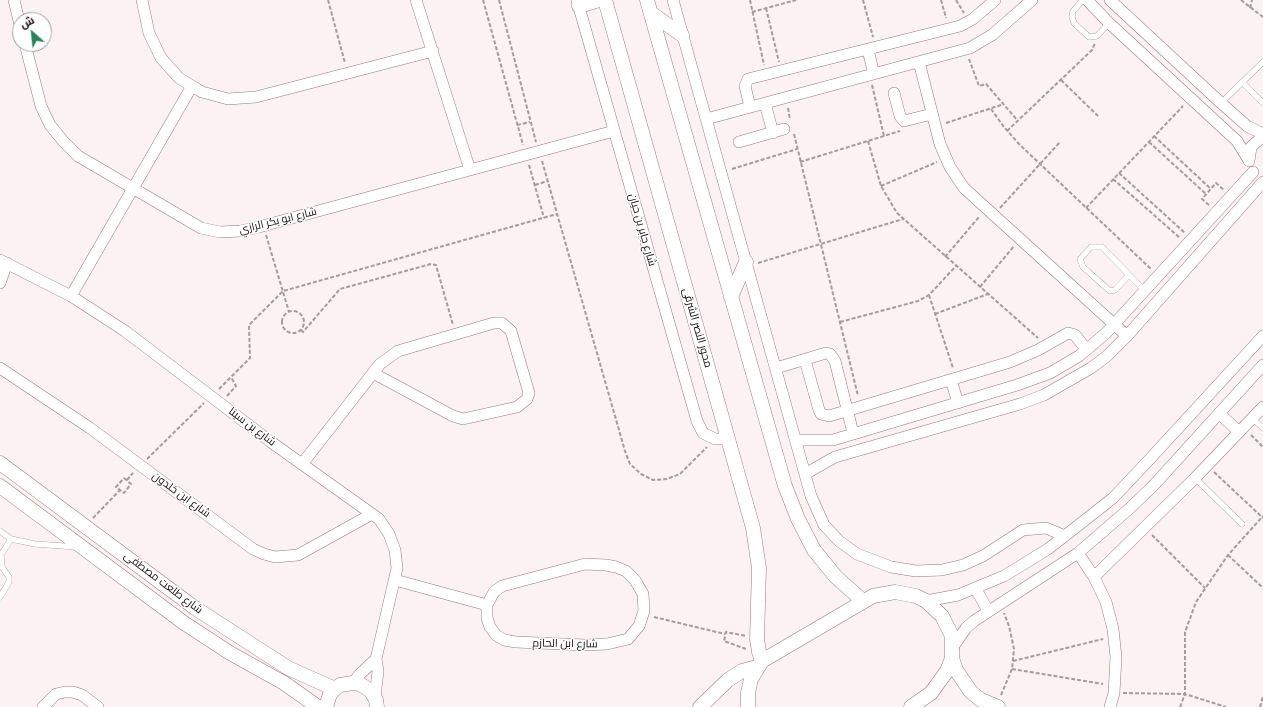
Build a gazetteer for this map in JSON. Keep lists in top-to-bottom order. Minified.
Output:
{"streets":{"street":["شارع ابو بكر الرازي","شارع جابر بن حيان","محور النصر الشرقى","شارع بن سينا","شارع ابن خلدون","شارع طلعت مصطفى","شارع ابن الحازم"]},"crossings":[["شارع ابو بكر الرازي","شارع جابر بن حيان"],["شارع جابر بن حيان","محور النصر الشرقى"],["شارع بن سينا","شارع ابن خلدون"]],"north":"top left"}
